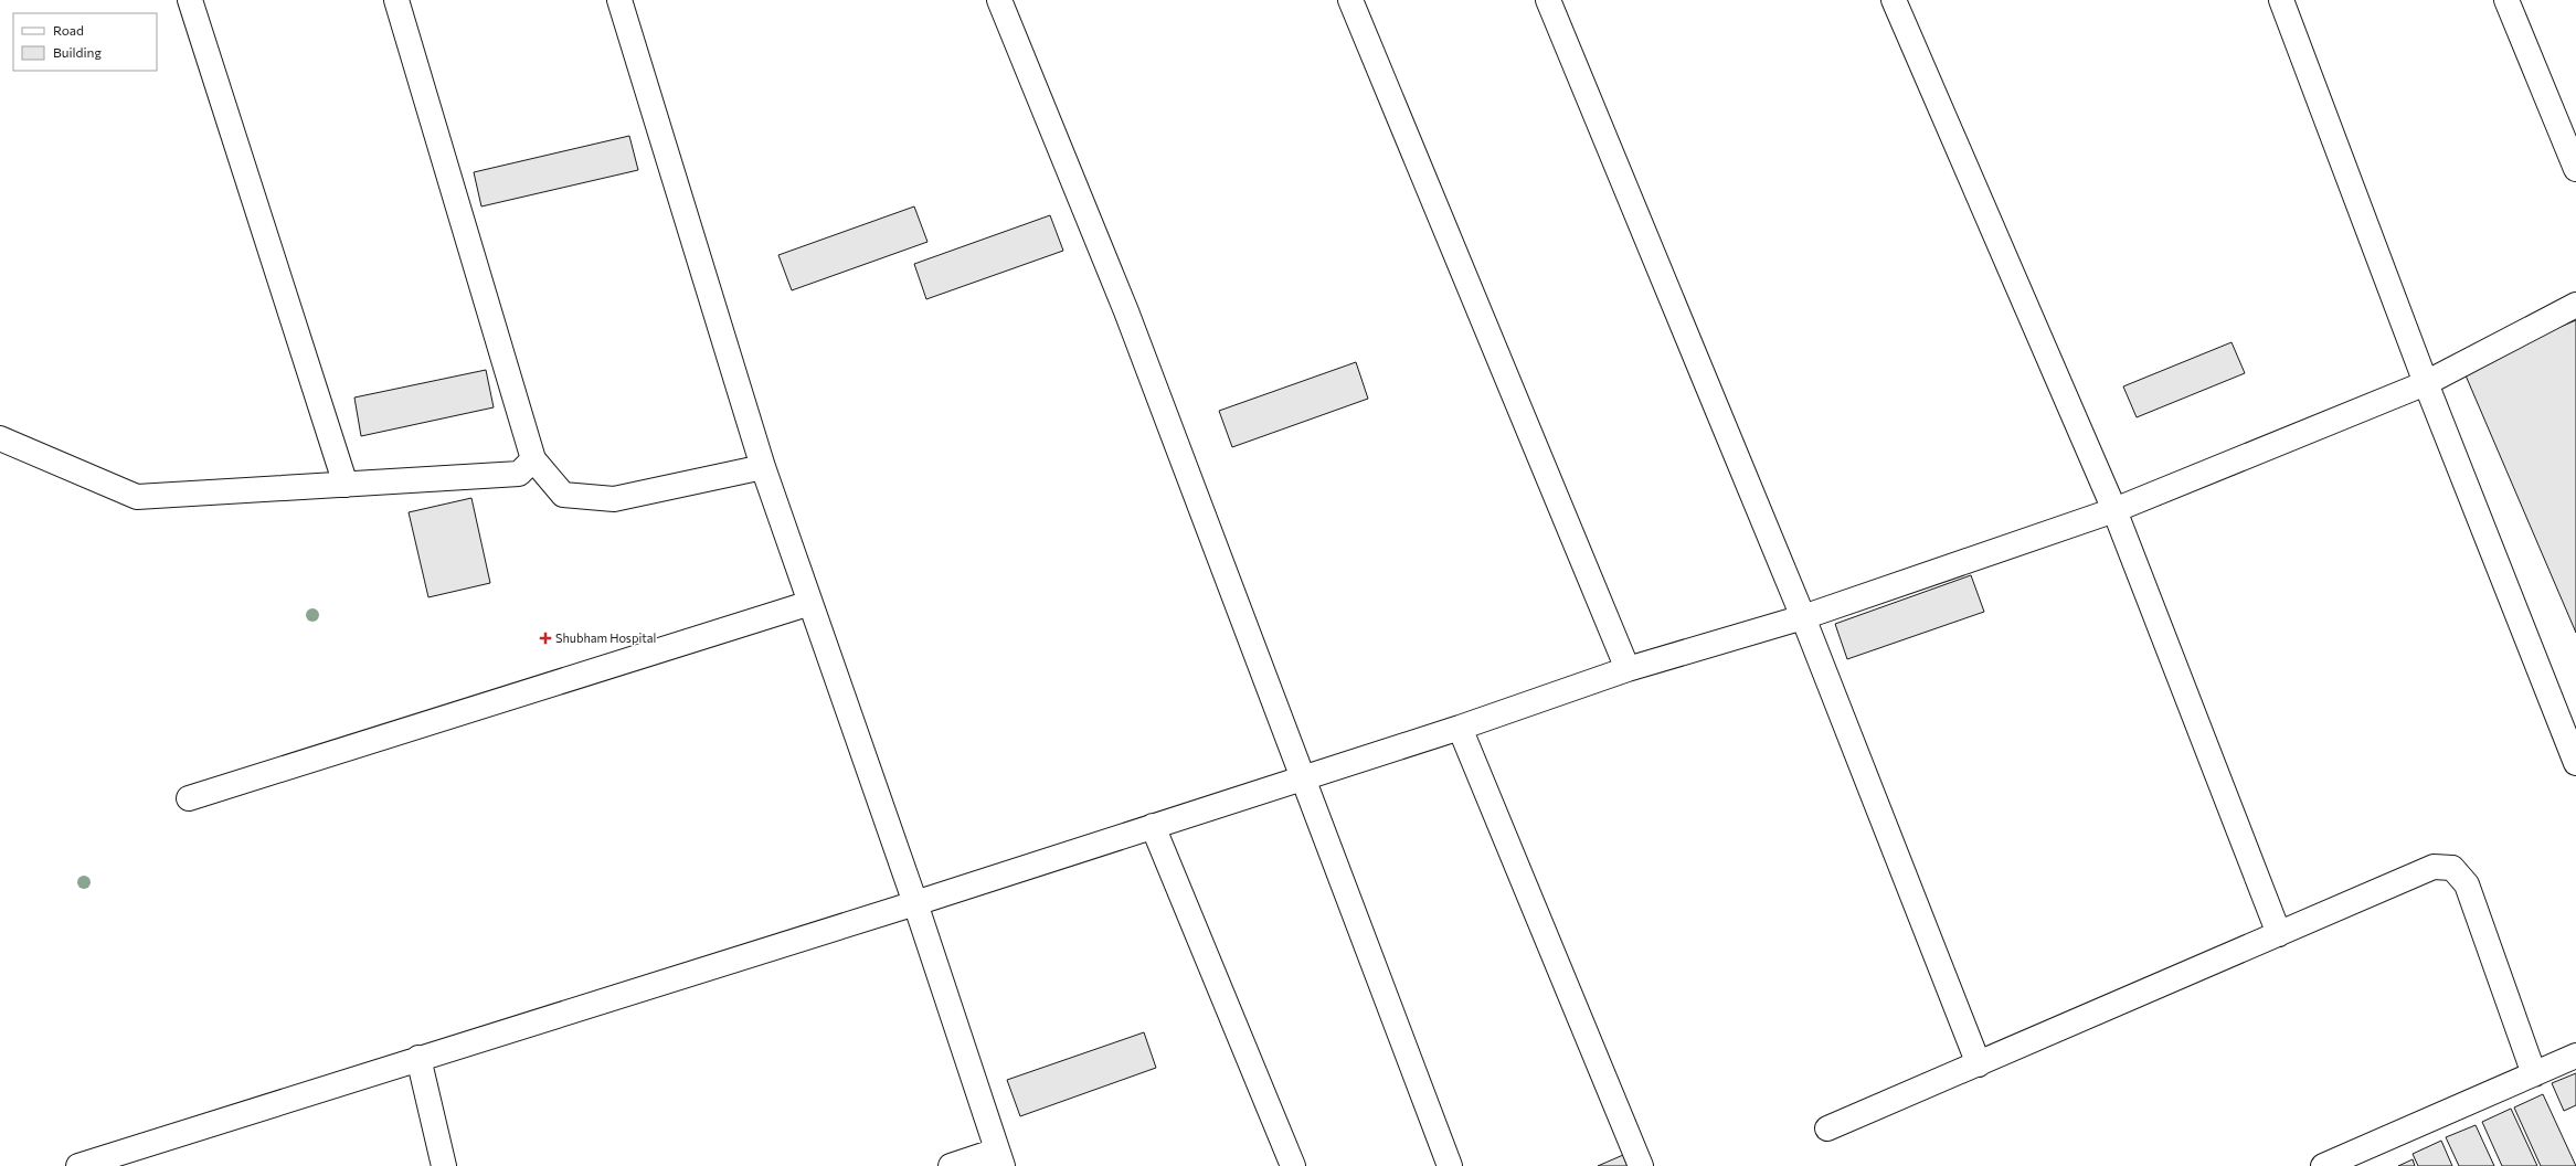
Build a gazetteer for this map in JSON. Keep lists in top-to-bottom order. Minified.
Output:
{"places":{"health":["Shubham Hospital"]},"legend":["Road","Building"]}
